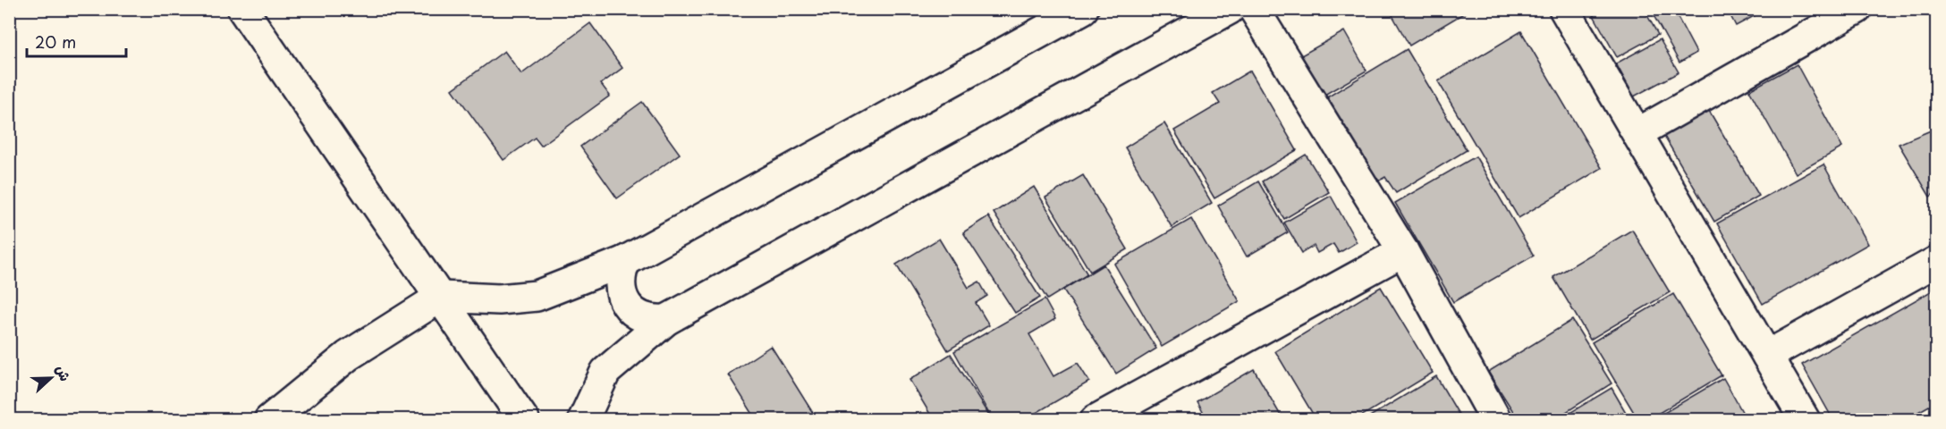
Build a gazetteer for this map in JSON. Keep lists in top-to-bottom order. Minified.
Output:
{"scale_bar":"20 m","north":"right"}
